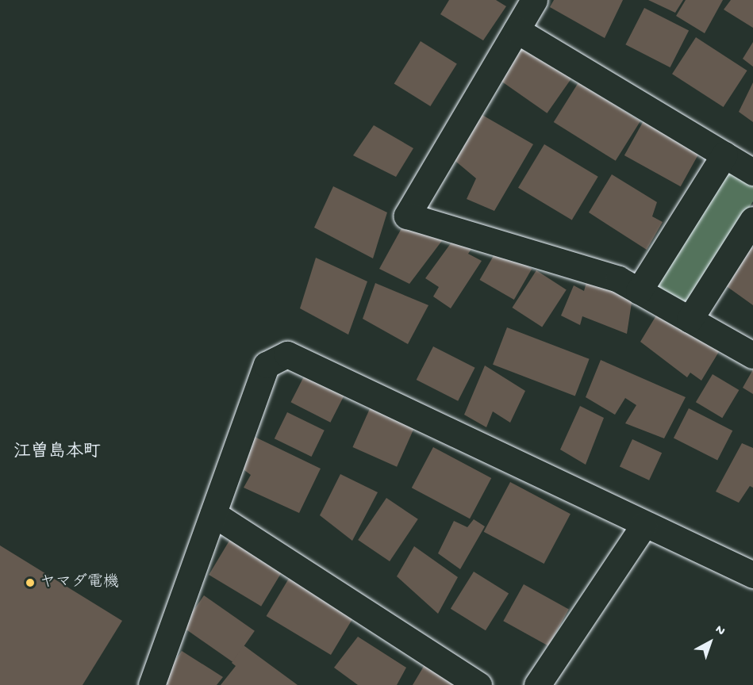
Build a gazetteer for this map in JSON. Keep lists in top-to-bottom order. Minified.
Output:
{"districts":["江曽島本町"],"places":["ヤマダ電機"],"north":"top right"}
